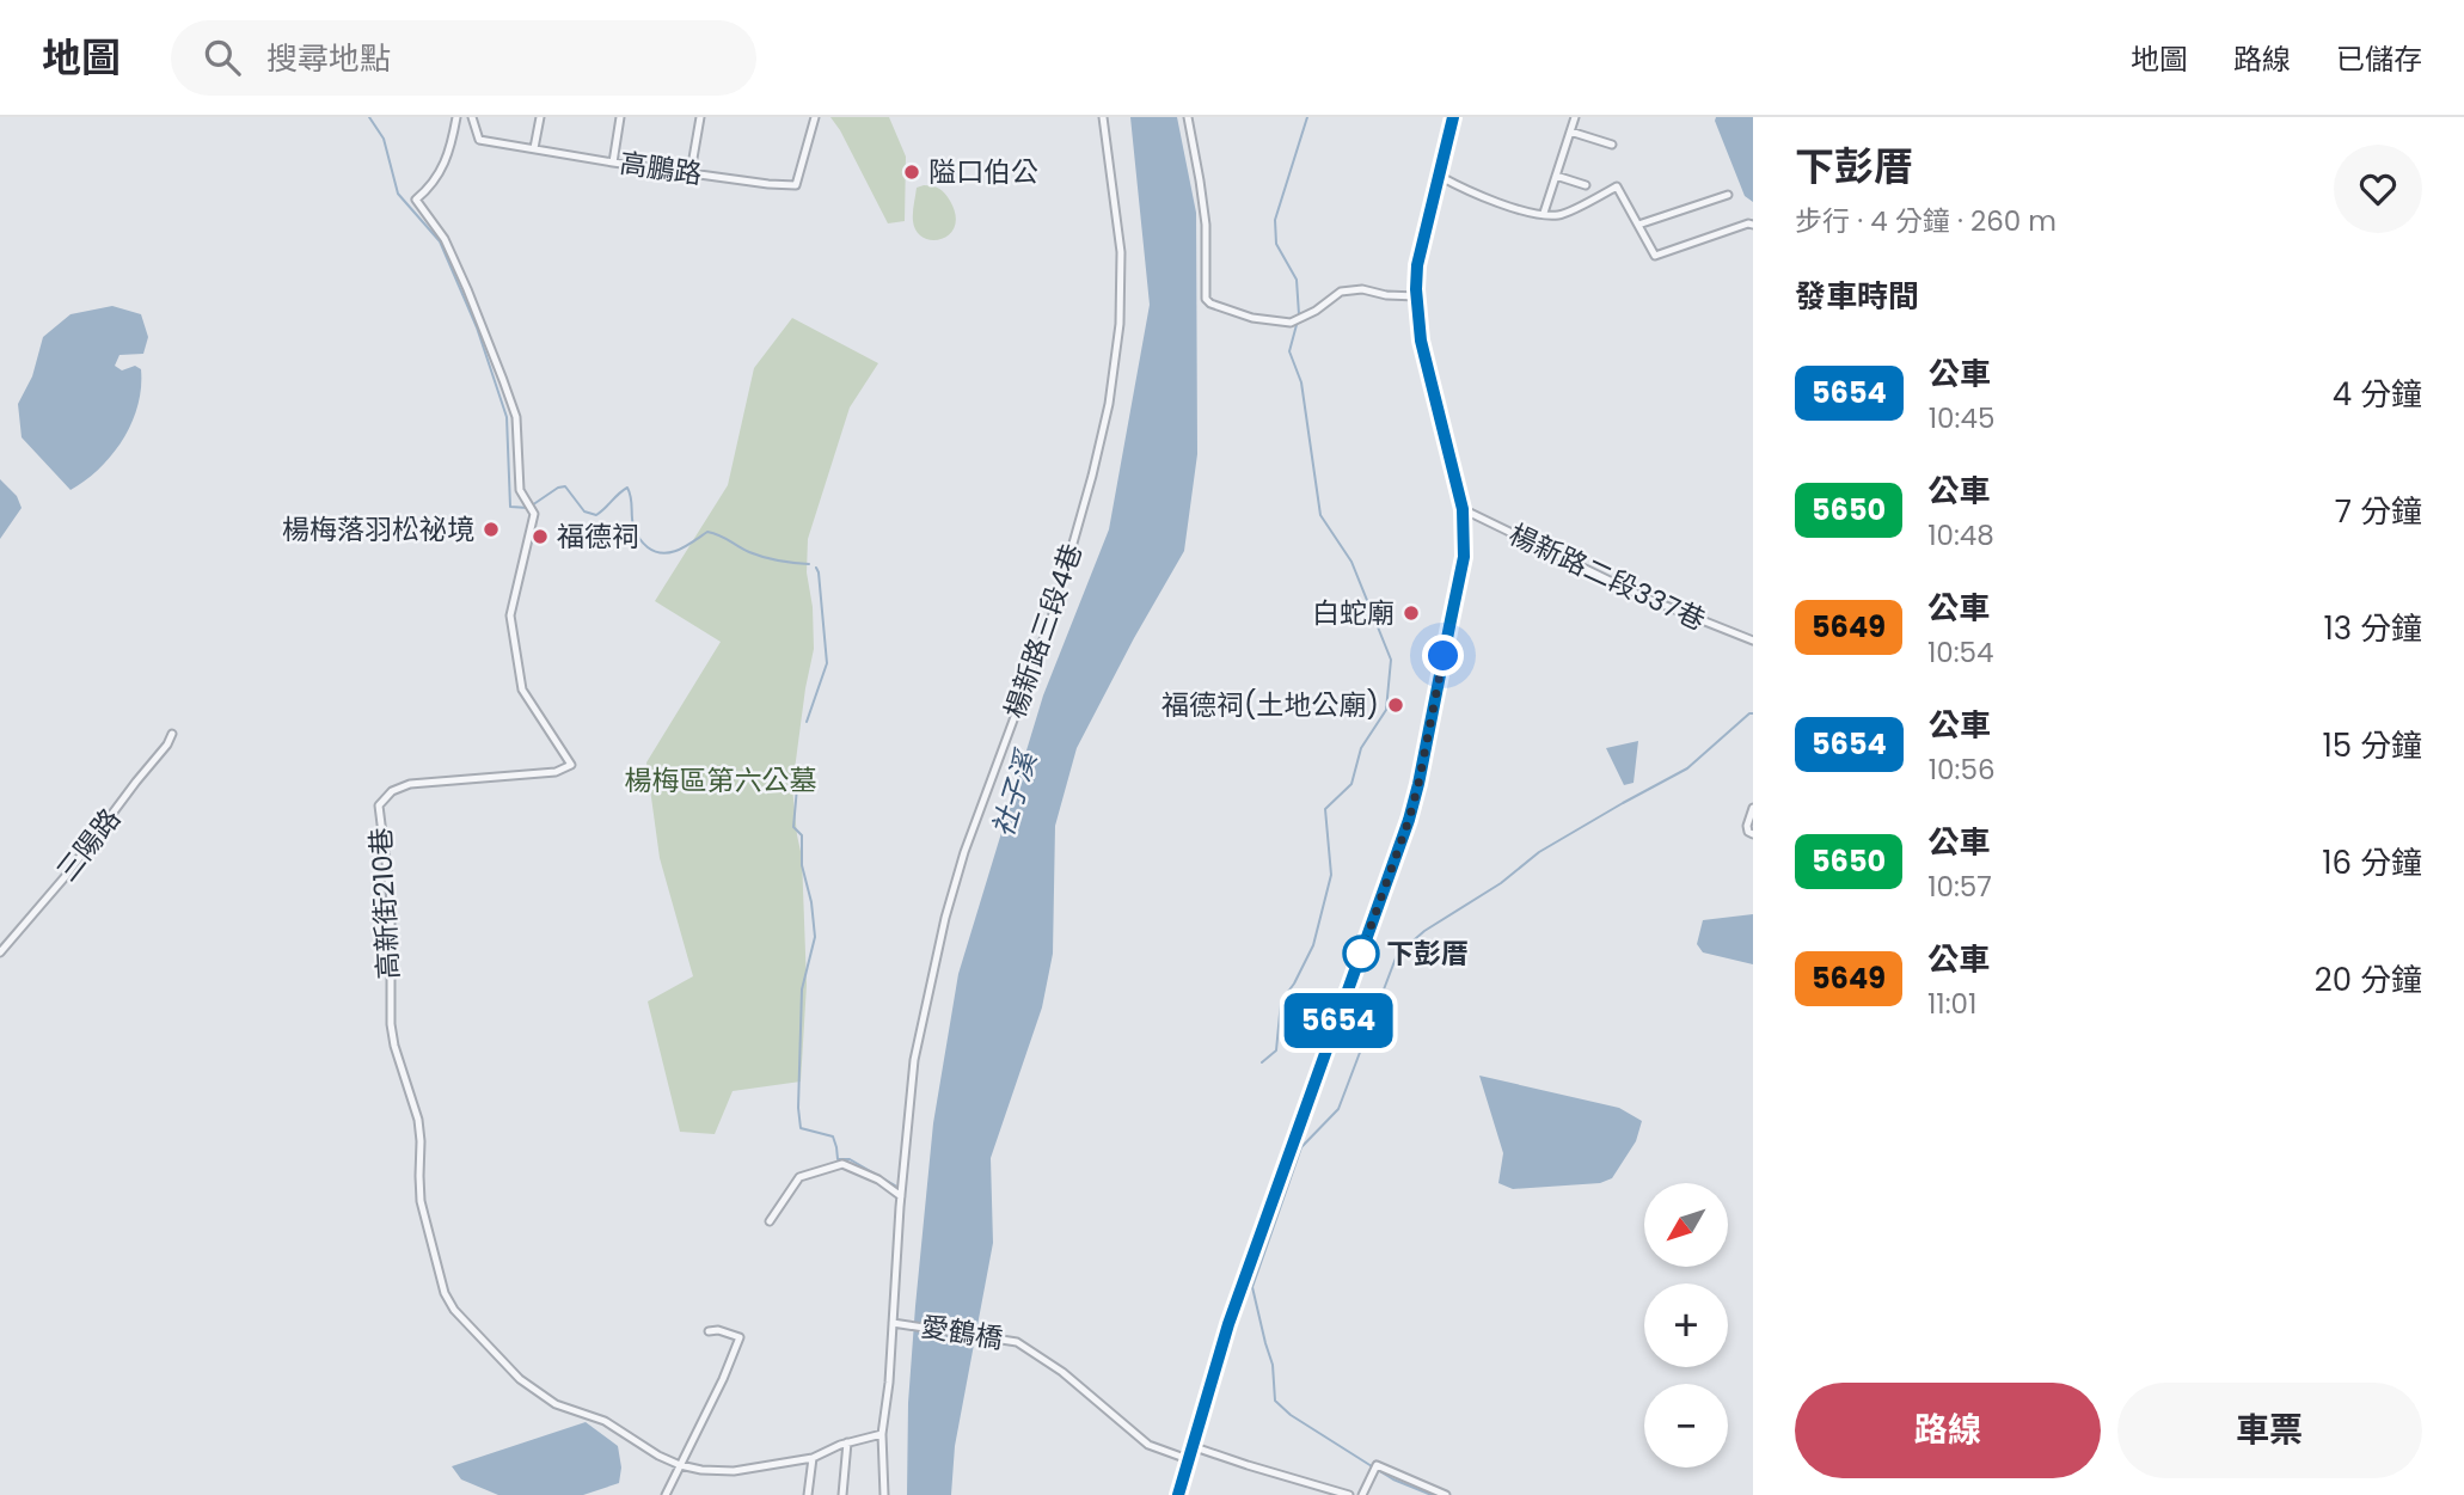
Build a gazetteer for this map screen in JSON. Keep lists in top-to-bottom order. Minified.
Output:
{"streets":{"street":["高鵬路","楊新路二段337巷","楊新路三段4巷","三陽路","高新街210巷","愛鶴橋"]},"crossings":[["楊新路三段4巷","高新街210巷"],["楊新路三段4巷","愛鶴橋"]],"water":["社子溪"],"parks":["楊梅區第六公墓"],"places":["隘口伯公","楊梅落羽松祕境","福德祠","白蛇廟","福德祠(土地公廟)","下彭厝"],"lines":["bus line 5654"],"north":"bottom left","page":{"header":"地圖","search":"搜尋地點","nav":["地圖","路線","已儲存"],"on_map":"5654","heading":[["下彭厝","步行 · 4 分鐘 · 260 m"],"發車時間"],"list":[{"mark":"5654","name":"公車","note":"10:45","value":"4 分鐘"},{"mark":"5650","name":"公車","note":"10:48","value":"7 分鐘"},{"mark":"5649","name":"公車","note":"10:54","value":"13 分鐘"},{"mark":"5654","name":"公車","note":"10:56","value":"15 分鐘"},{"mark":"5650","name":"公車","note":"10:57","value":"16 分鐘"},{"mark":"5649","name":"公車","note":"11:01","value":"20 分鐘"}],"map_buttons":["+","−"],"buttons":["路線","車票"]}}
